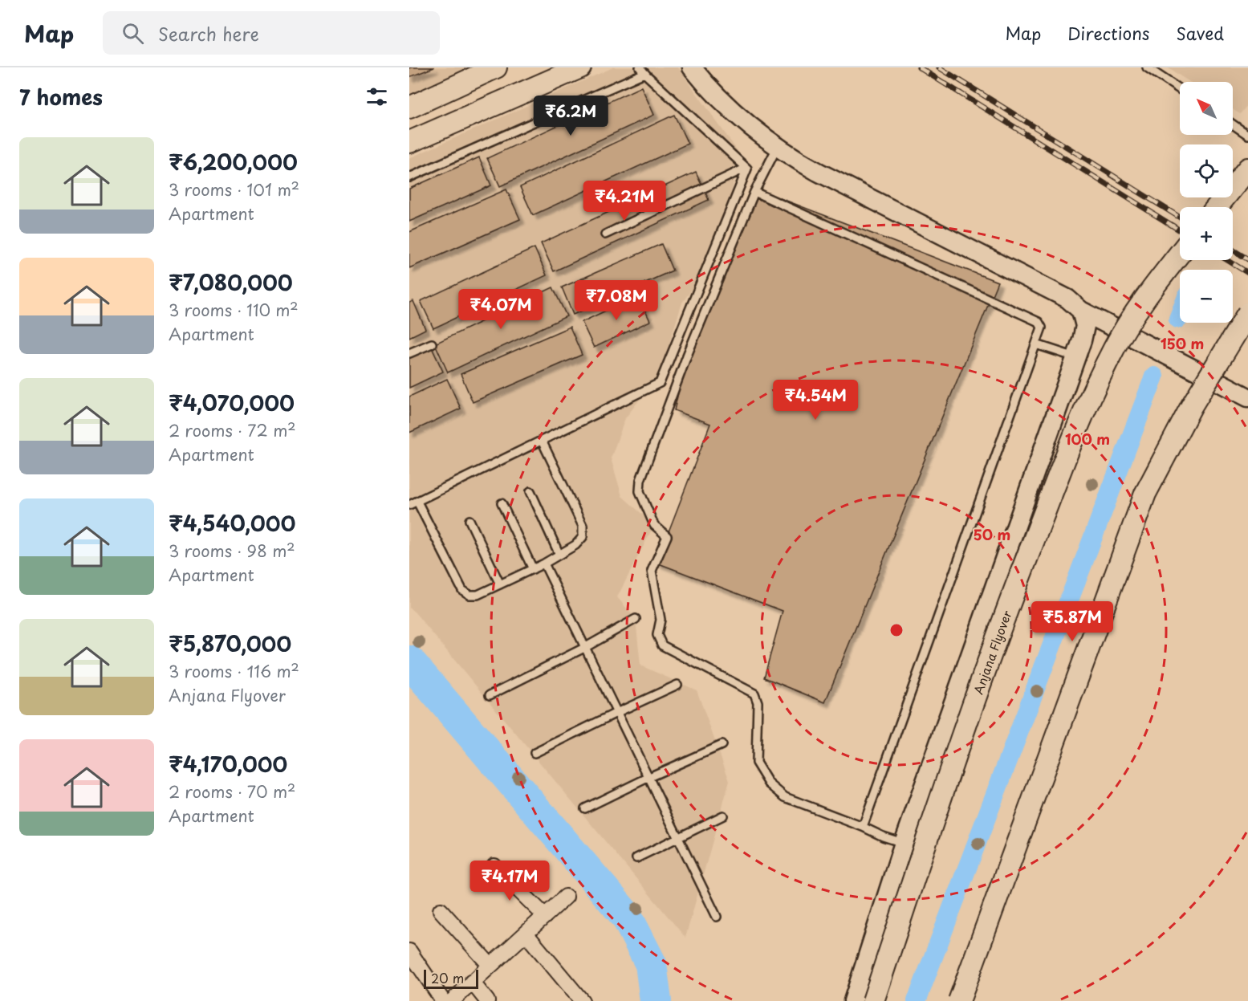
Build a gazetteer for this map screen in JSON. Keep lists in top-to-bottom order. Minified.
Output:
{"streets":{"main road":["Anjana Flyover"]},"scale_bar":"20 m","north":"top left","page":{"header":"Map","search":"Search here","nav":["Map","Directions","Saved"],"heading":"7 homes","map_buttons":["+","−"],"price":["₹6.2M","₹4.21M","₹7.08M","₹4.07M","₹4.54M","₹5.87M","₹4.17M"],"list":[{"name":"₹6,200,000","note":"3 rooms · 101 m² · Apartment"},{"name":"₹7,080,000","note":"3 rooms · 110 m² · Apartment"},{"name":"₹4,070,000","note":"2 rooms · 72 m² · Apartment"},{"name":"₹4,540,000","note":"3 rooms · 98 m² · Apartment"},{"name":"₹5,870,000","note":"3 rooms · 116 m² · Anjana Flyover"},{"name":"₹4,170,000","note":"2 rooms · 70 m² · Apartment"}],"scale":"20 m"},"rings":["150 m","100 m","50 m"]}
